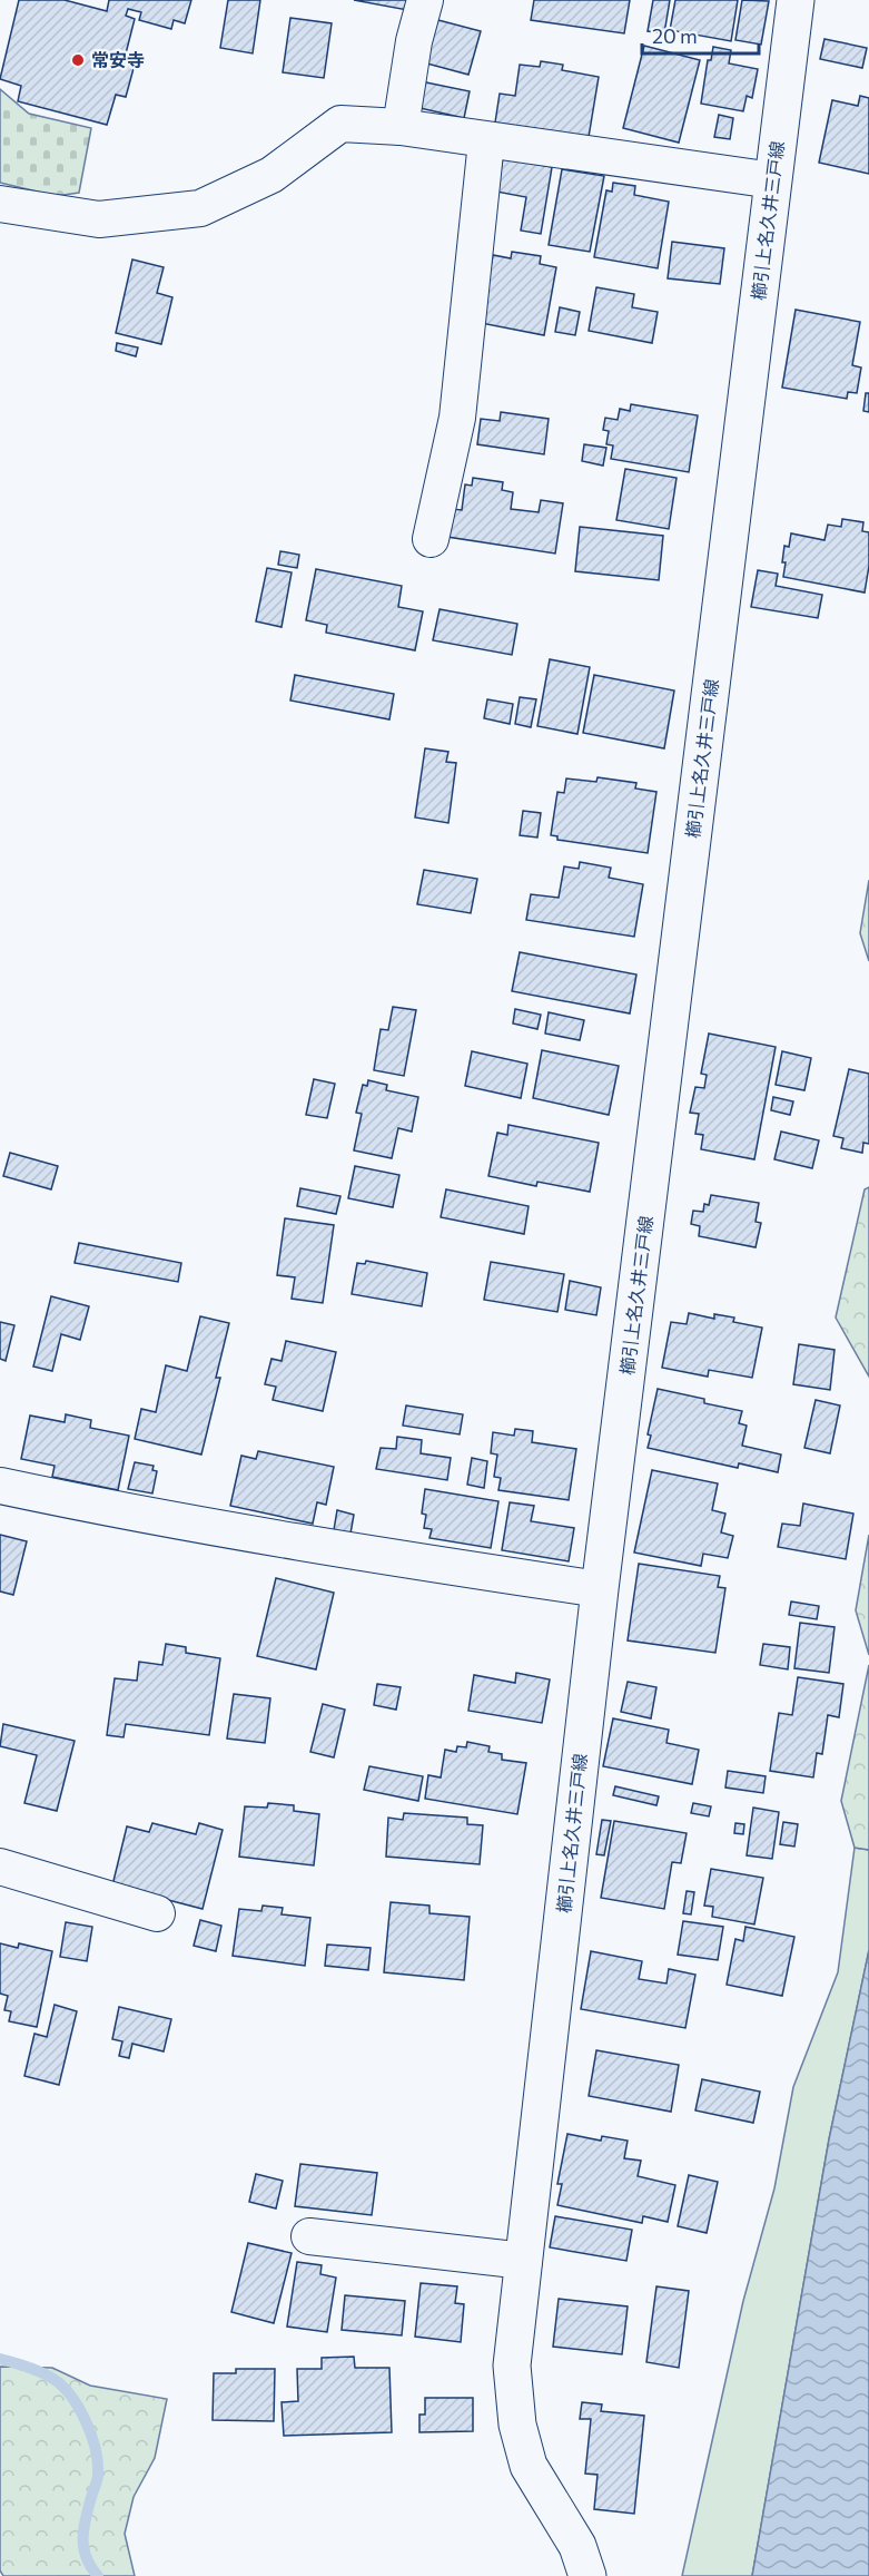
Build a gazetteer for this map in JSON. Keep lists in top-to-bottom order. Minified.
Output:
{"streets":{"main road":["櫛引上名久井三戸線"]},"places":["常安寺"],"scale_bar":"20 m"}
